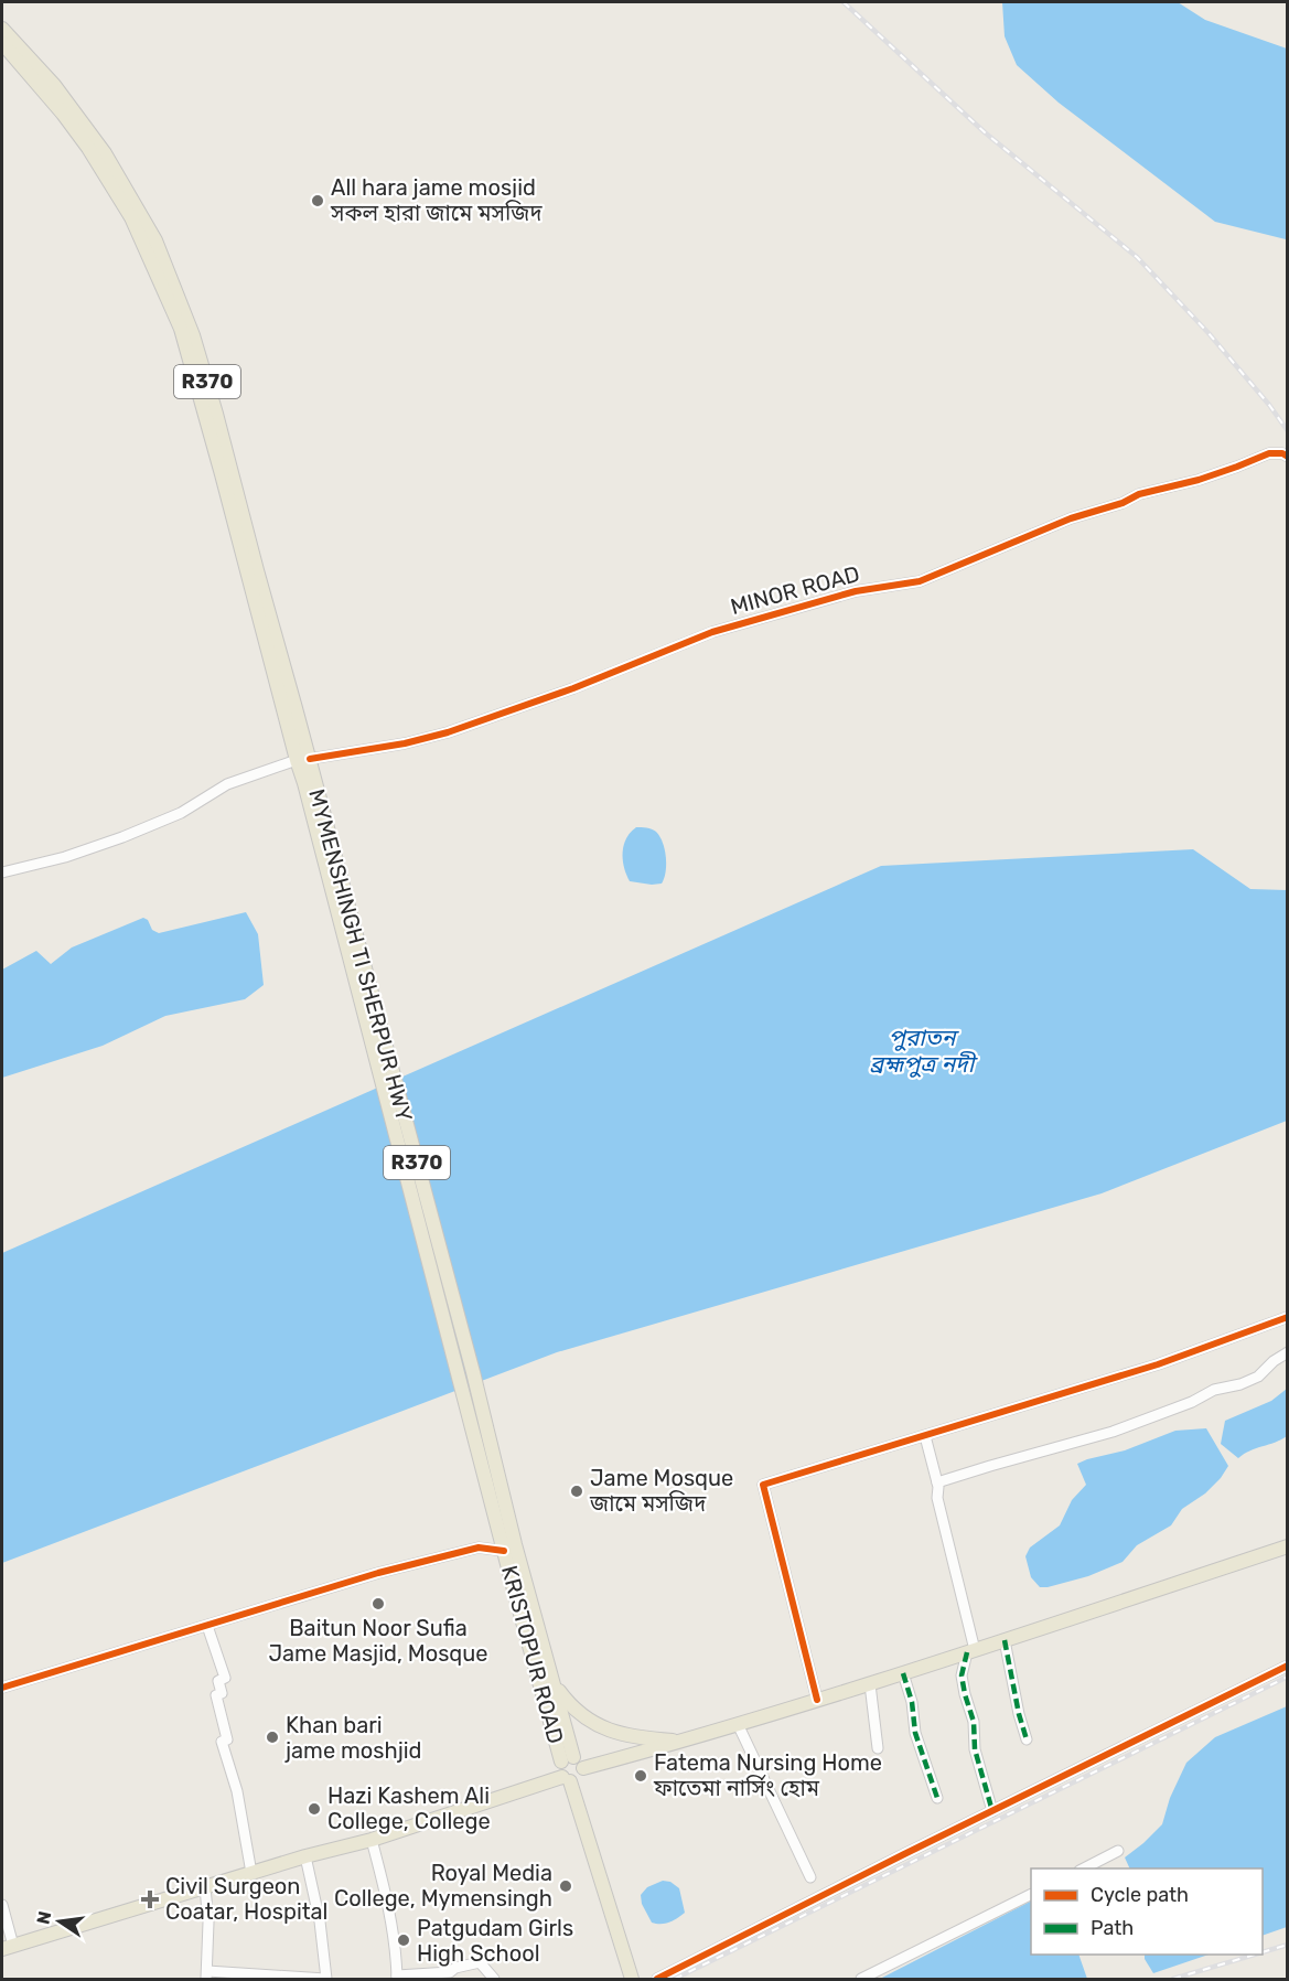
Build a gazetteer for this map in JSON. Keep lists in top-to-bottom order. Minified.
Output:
{"streets":{"main road":["R370","MYMENSHINGH TI SHERPUR HWY","KRISTOPUR ROAD"],"street":["MINOR ROAD"]},"crossings":[["MINOR ROAD","MYMENSHINGH TI SHERPUR HWY"],["MYMENSHINGH TI SHERPUR HWY","KRISTOPUR ROAD"]],"water":["পুরাতন ব্রহ্মপুত্র নদী"],"places":{"other":["All hara jame mosjid সকল হারা জামে মসজিদ","Jame Mosque জামে মসজিদ","Baitun Noor Sufia Jame Masjid, Mosque","Khan bari jame moshjid","Fatema Nursing Home ফাতেমা নার্সিং হোম","Hazi Kashem Ali College, College","Royal Media College, Mymensingh","Patgudam Girls High School"],"health":["Civil Surgeon Coatar, Hospital"]},"legend":["Cycle path","Path"],"north":"left"}
